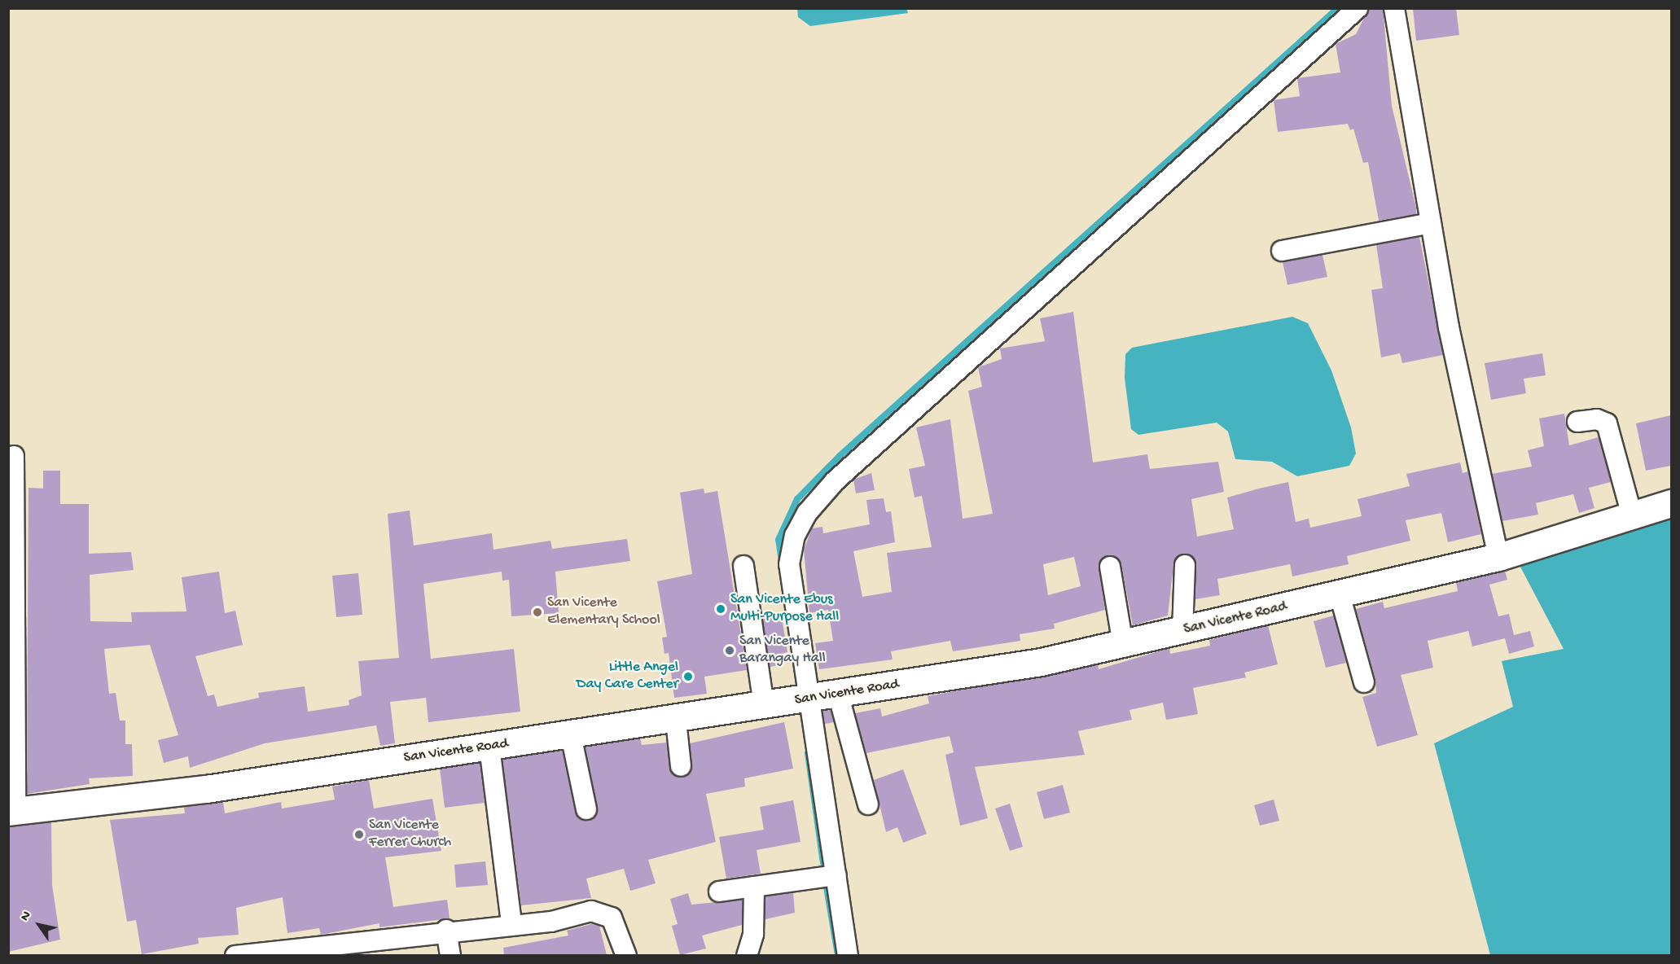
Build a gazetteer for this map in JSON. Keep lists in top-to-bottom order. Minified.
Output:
{"streets":{"street":["San Vicente Road"]},"places":["San Vicente Ebus Multi-Purpose Hall","San Vicente Elementary School","San Vicente Barangay Hall","Little Angel Day Care Center","San Vicente Ferrer Church"],"north":"top left"}
